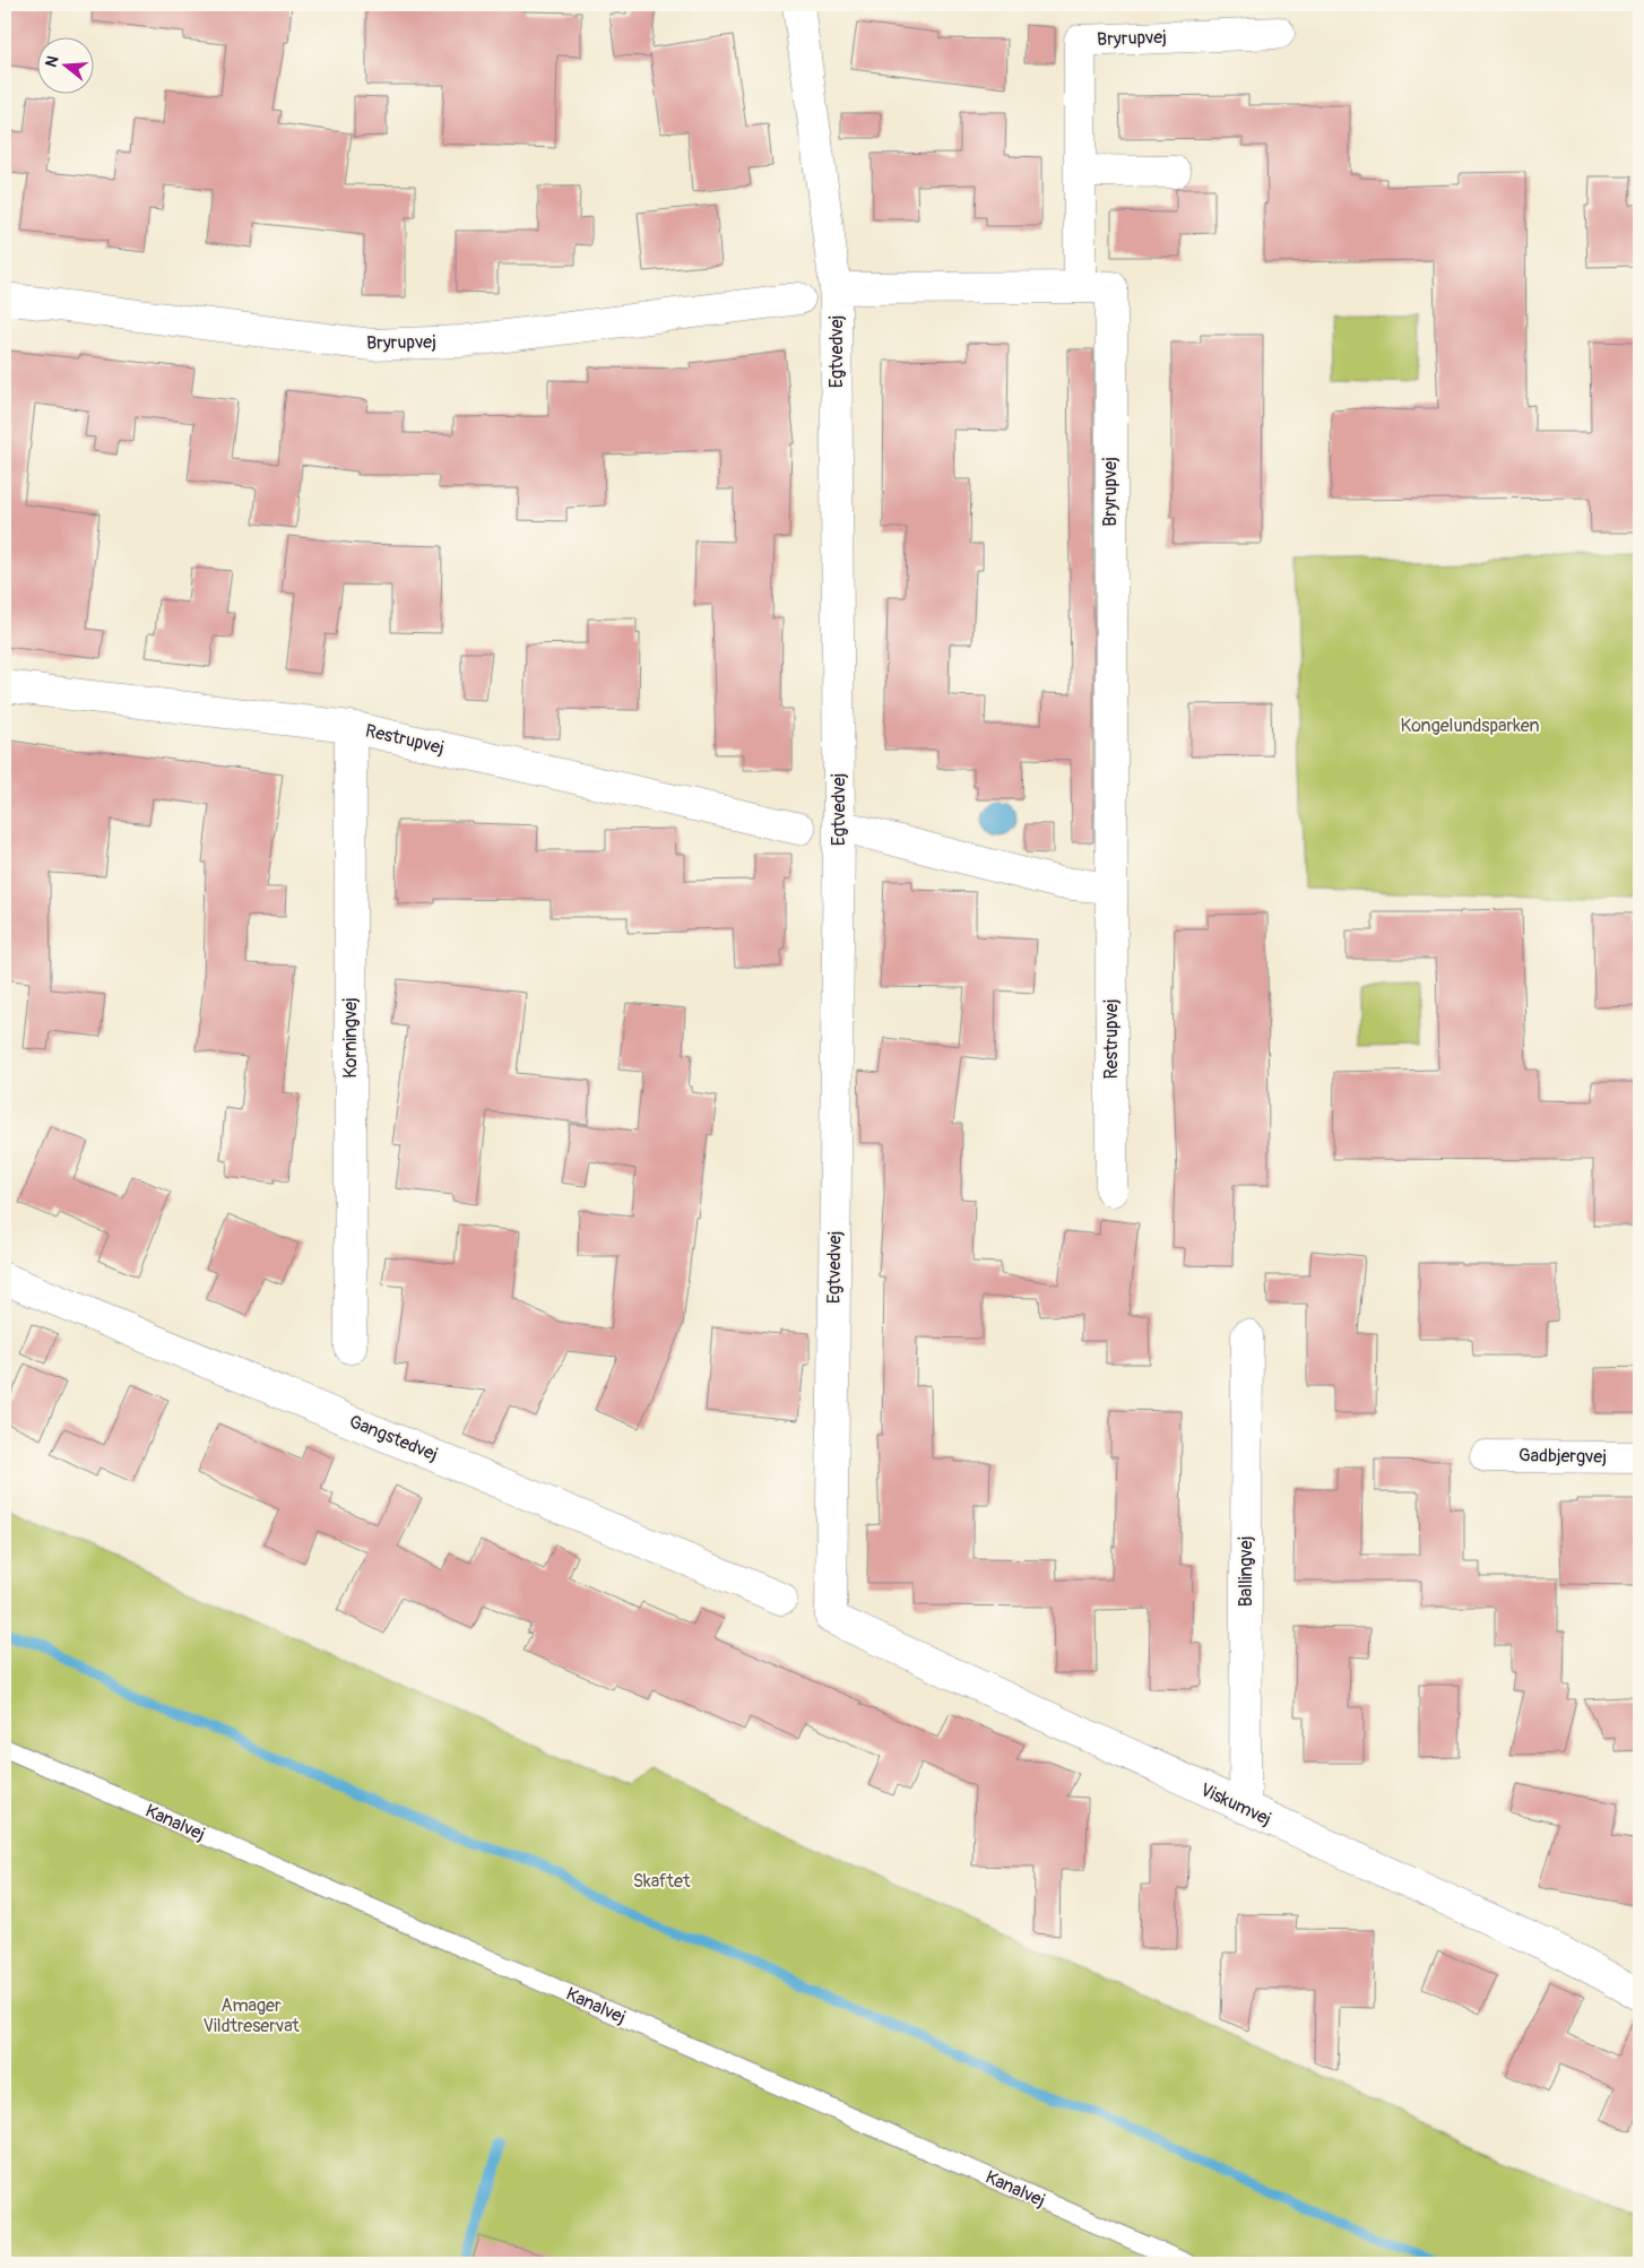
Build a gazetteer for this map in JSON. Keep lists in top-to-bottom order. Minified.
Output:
{"streets":{"street":["Bryrupvej","Egtvedvej","Restrupvej","Korningvej","Gangstedvej","Gadbjergvej","Ballingvej","Viskumvej"],"lane":["Kanalvej"]},"crossings":[["Bryrupvej","Egtvedvej"],["Bryrupvej","Restrupvej"],["Egtvedvej","Viskumvej"],["Restrupvej","Korningvej"],["Ballingvej","Viskumvej"]],"parks":["Kongelundsparken","Skaftet","Amager Vildtreservat"],"north":"left"}
